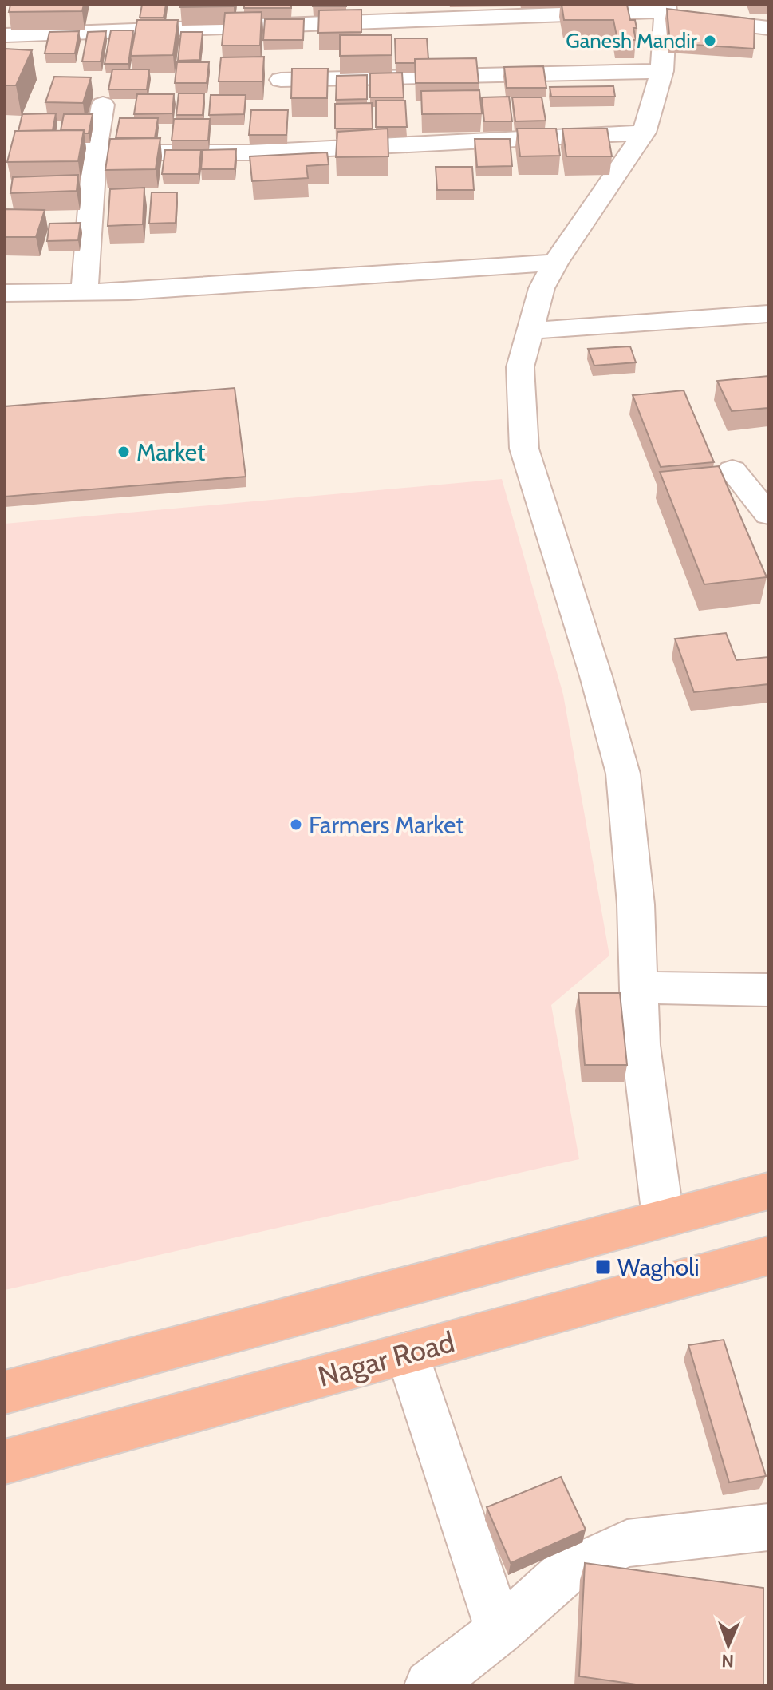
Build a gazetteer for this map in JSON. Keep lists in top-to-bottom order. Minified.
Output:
{"streets":{"highway":["Nagar Road"]},"places":{"other":["Ganesh Mandir","Market","Farmers Market"],"transit":["Wagholi"]},"north":"bottom"}
